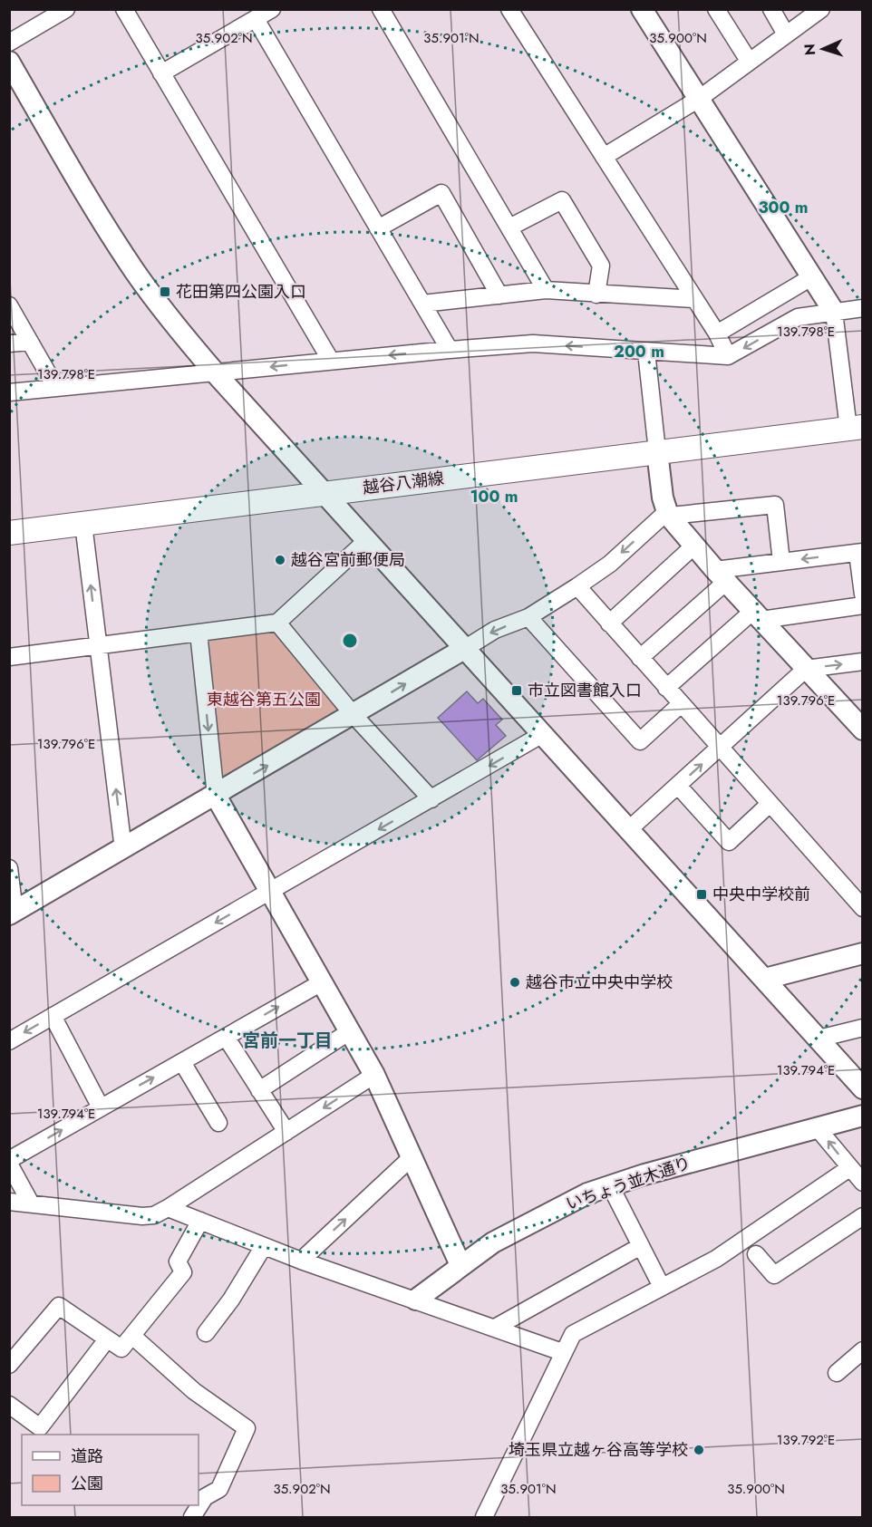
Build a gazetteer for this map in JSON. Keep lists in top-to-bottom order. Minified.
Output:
{"streets":{"main road":["越谷八潮線"],"street":["いちょう並木通り"]},"districts":["宮前一丁目"],"parks":["東越谷第五公園"],"places":{"transit":["花田第四公園入口","市立図書館入口","中央中学校前"],"other":["越谷宮前郵便局","越谷市立中央中学校","埼玉県立越ヶ谷高等学校"]},"legend":["道路","公園"],"north":"left","coordinates":["35.902°N","35.901°N","35.900°N","139.798°E","139.796°E","139.794°E","139.792°E"],"rings":["300 m","200 m","100 m"]}
